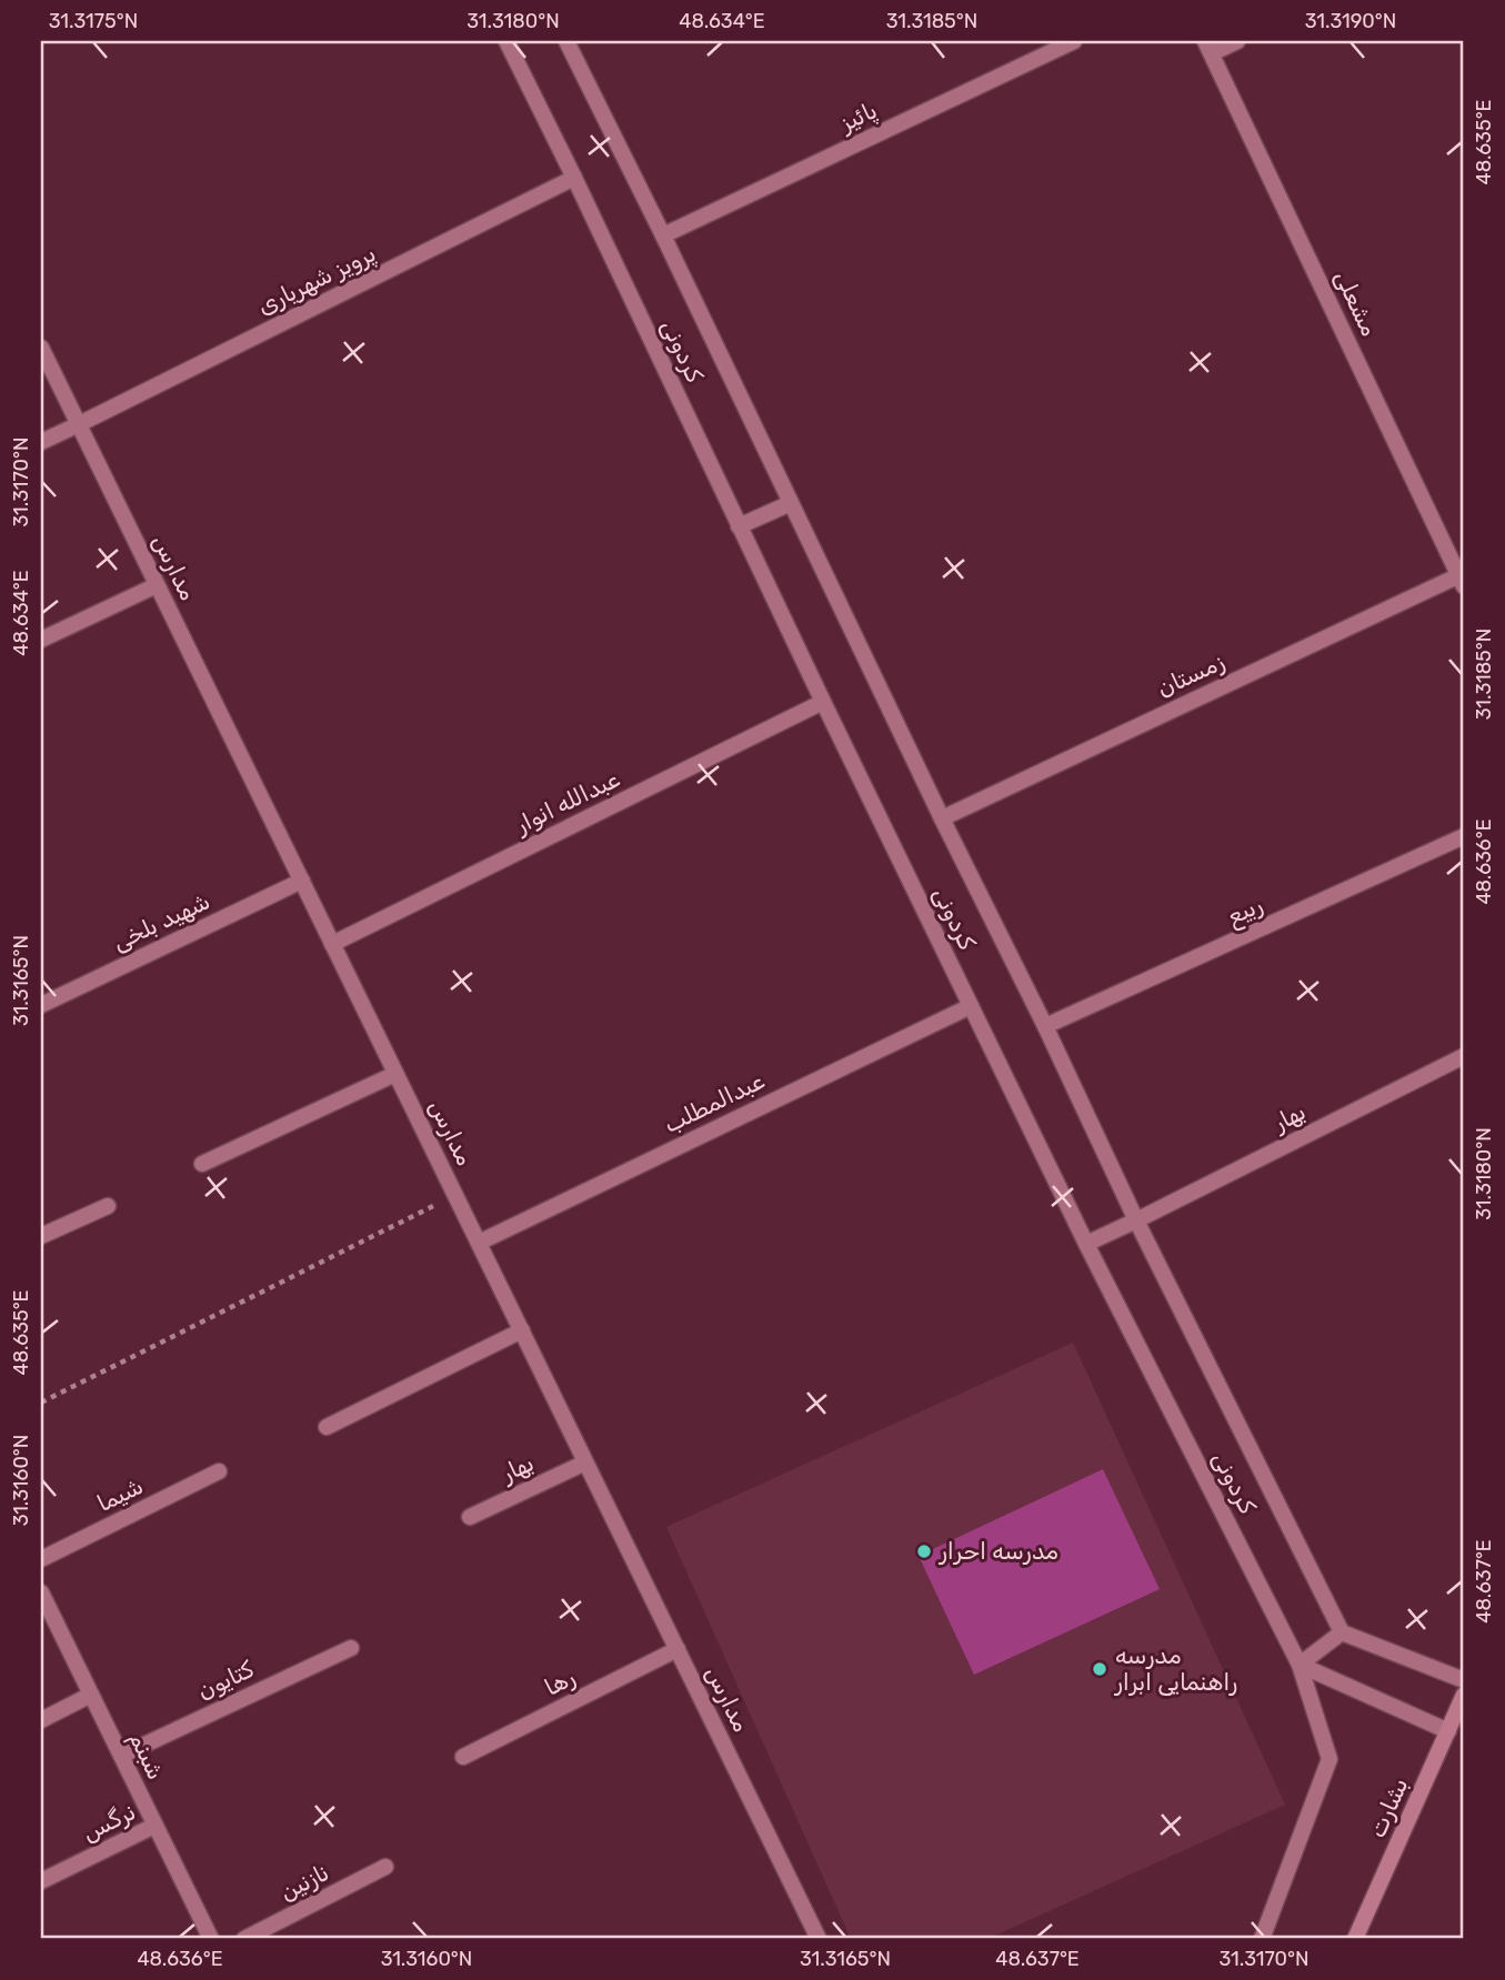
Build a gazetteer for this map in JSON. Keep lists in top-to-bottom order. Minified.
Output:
{"streets":{"main road":["بشارت"],"street":["پائیز","پرویز شهریاری","مشعلی","کردونی","مدارس","زمستان","عبدالله انوار","ربیع","شهید بلخی","عبدالمطلب","بهار","شیما","کتایون","رها","شبنم","نرگس","نازنین"]},"crossings":[["پائیز","کردونی"],["پرویز شهریاری","کردونی"],["پرویز شهریاری","مدارس"],["مشعلی","زمستان"],["کردونی","زمستان"],["کردونی","عبدالله انوار"],["کردونی","ربیع"],["کردونی","عبدالمطلب"],["کردونی","بهار"],["مدارس","عبدالله انوار"],["مدارس","شهید بلخی"],["مدارس","عبدالمطلب"],["مدارس","بهار"],["مدارس","رها"],["کتایون","شبنم"],["شبنم","نرگس"]],"places":["مدرسه احرار","مدرسه راهنمایی ابرار"],"coordinates":["31.3175°N","31.3180°N","48.634°E","31.3185°N","31.3190°N","48.635°E","31.3170°N","48.636°E","31.3165°N","31.3160°N","48.637°E"]}
